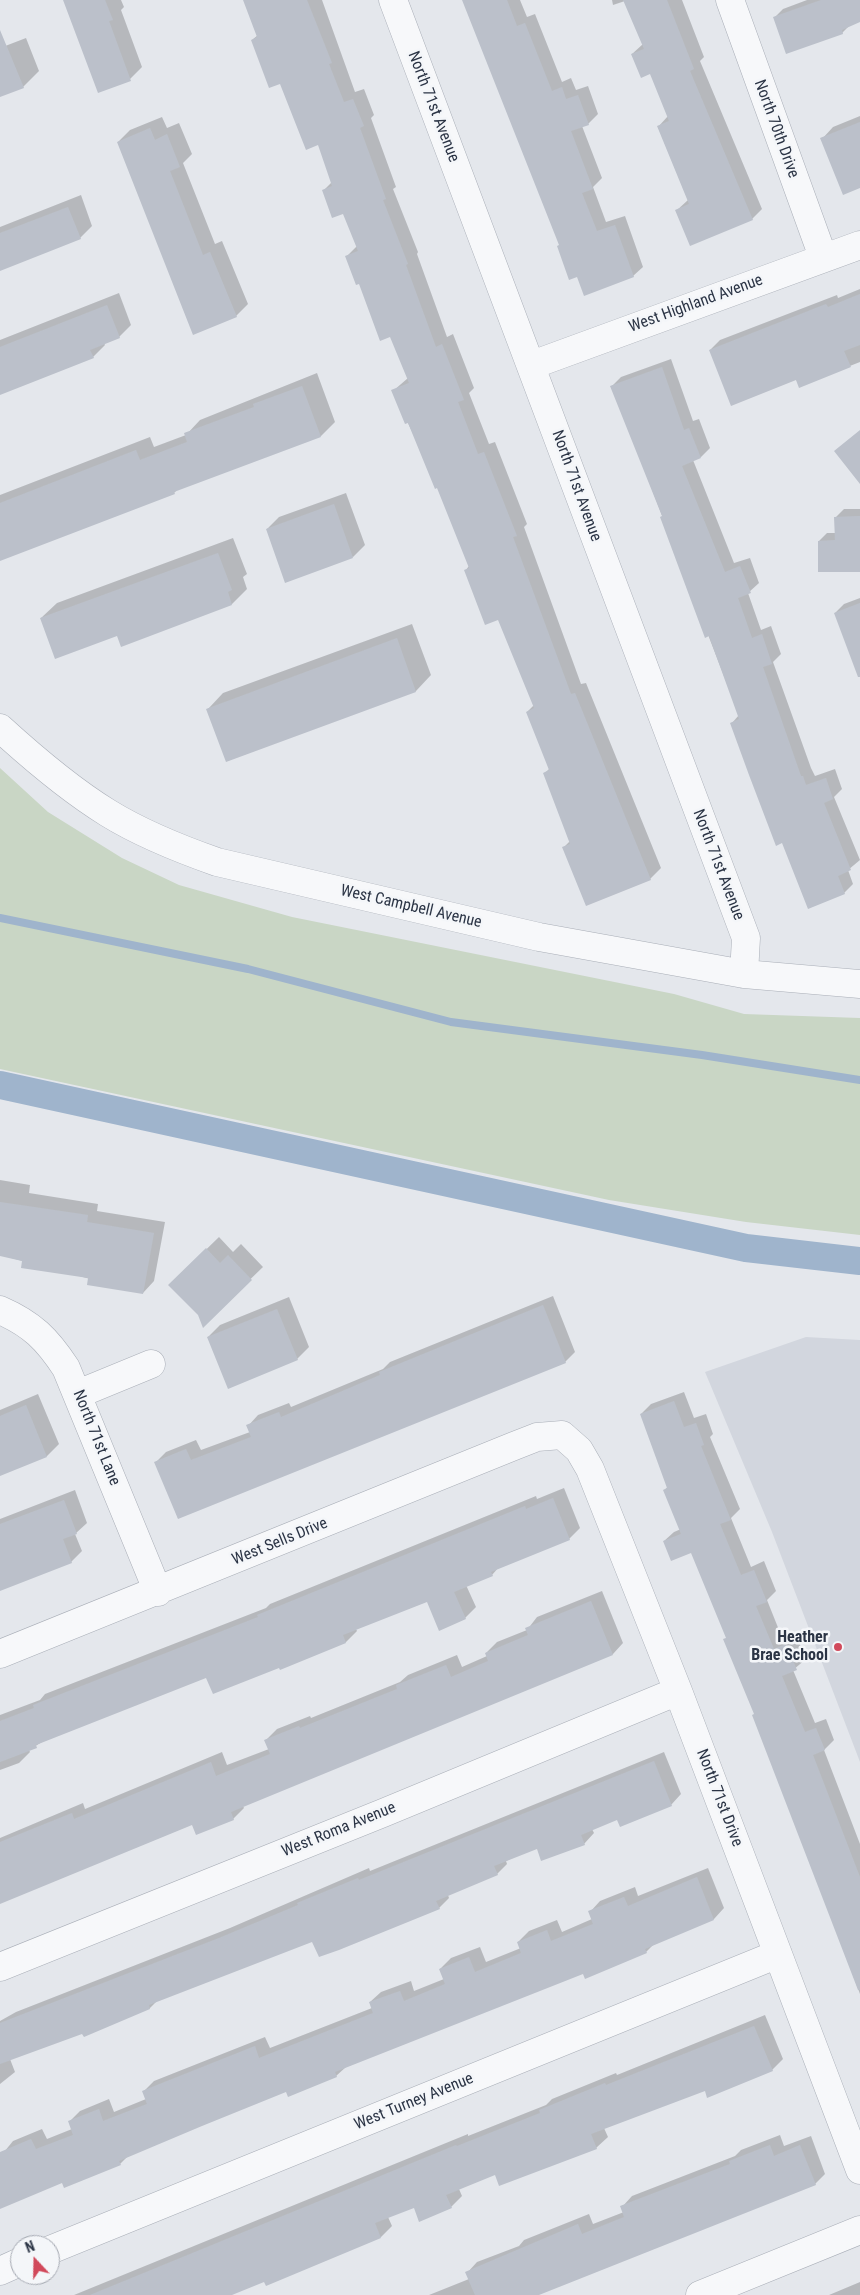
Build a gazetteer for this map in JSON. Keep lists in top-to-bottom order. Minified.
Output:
{"streets":{"street":["North 71st Avenue","North 70th Drive","West Highland Avenue","West Campbell Avenue","North 71st Lane","West Sells Drive","North 71st Drive","West Roma Avenue","West Turney Avenue"]},"crossings":[["North 71st Avenue","West Highland Avenue"],["North 71st Avenue","West Campbell Avenue"],["North 70th Drive","West Highland Avenue"],["North 71st Lane","West Sells Drive"],["West Sells Drive","North 71st Drive"],["North 71st Drive","West Roma Avenue"],["North 71st Drive","West Turney Avenue"]],"places":["Heather Brae School"],"north":"top"}
